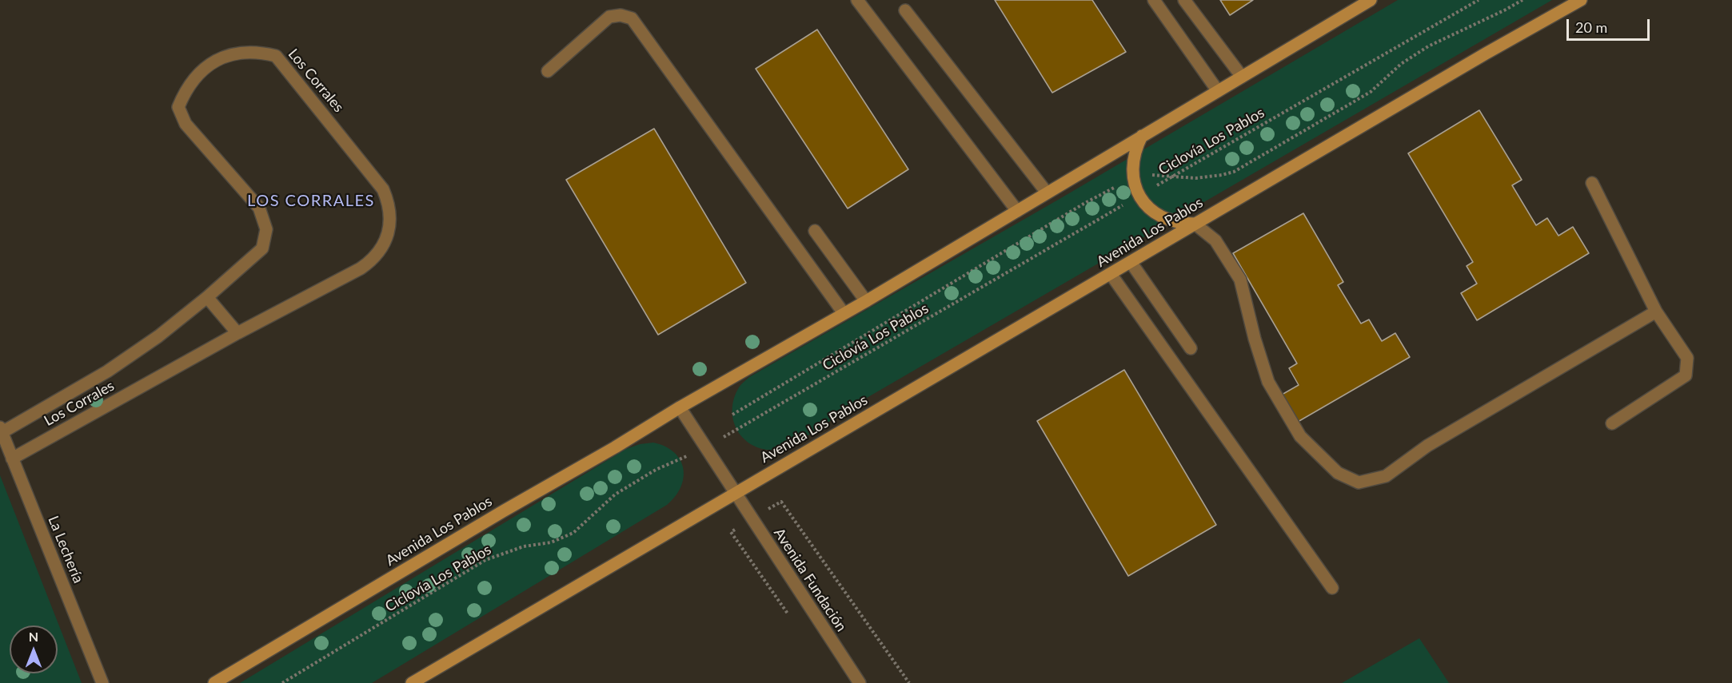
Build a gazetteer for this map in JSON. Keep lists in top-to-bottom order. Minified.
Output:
{"streets":{"main road":["Avenida Los Pablos"],"street":["Los Corrales","La Lechería","Avenida Fundación"],"path":["Ciclovía Los Pablos"]},"crossings":[["Los Corrales","La Lechería"],["Avenida Los Pablos","Avenida Fundación"]],"districts":["LOS CORRALES"],"scale_bar":"20 m","north":"top"}
